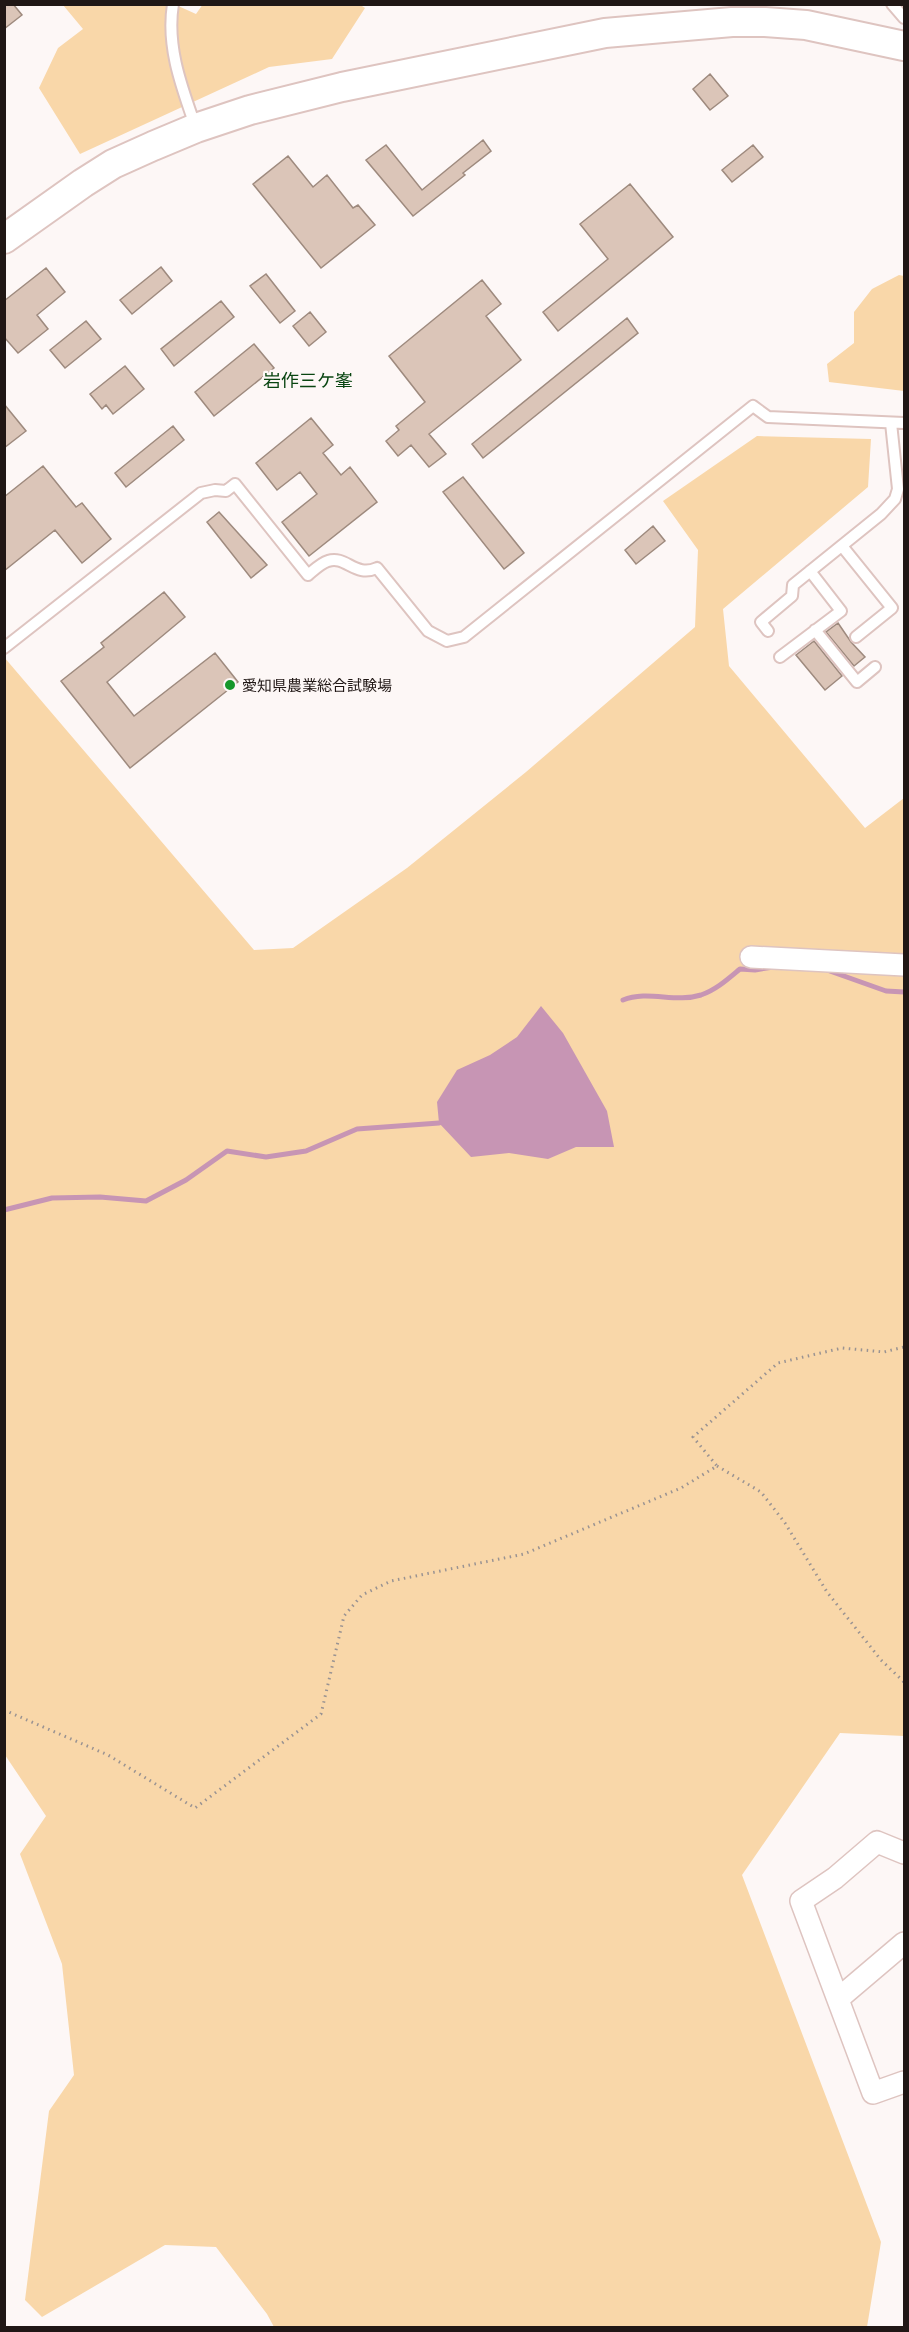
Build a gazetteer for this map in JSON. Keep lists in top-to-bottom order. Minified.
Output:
{"districts":["岩作三ケ峯"],"places":["愛知県農業総合試験場"]}
